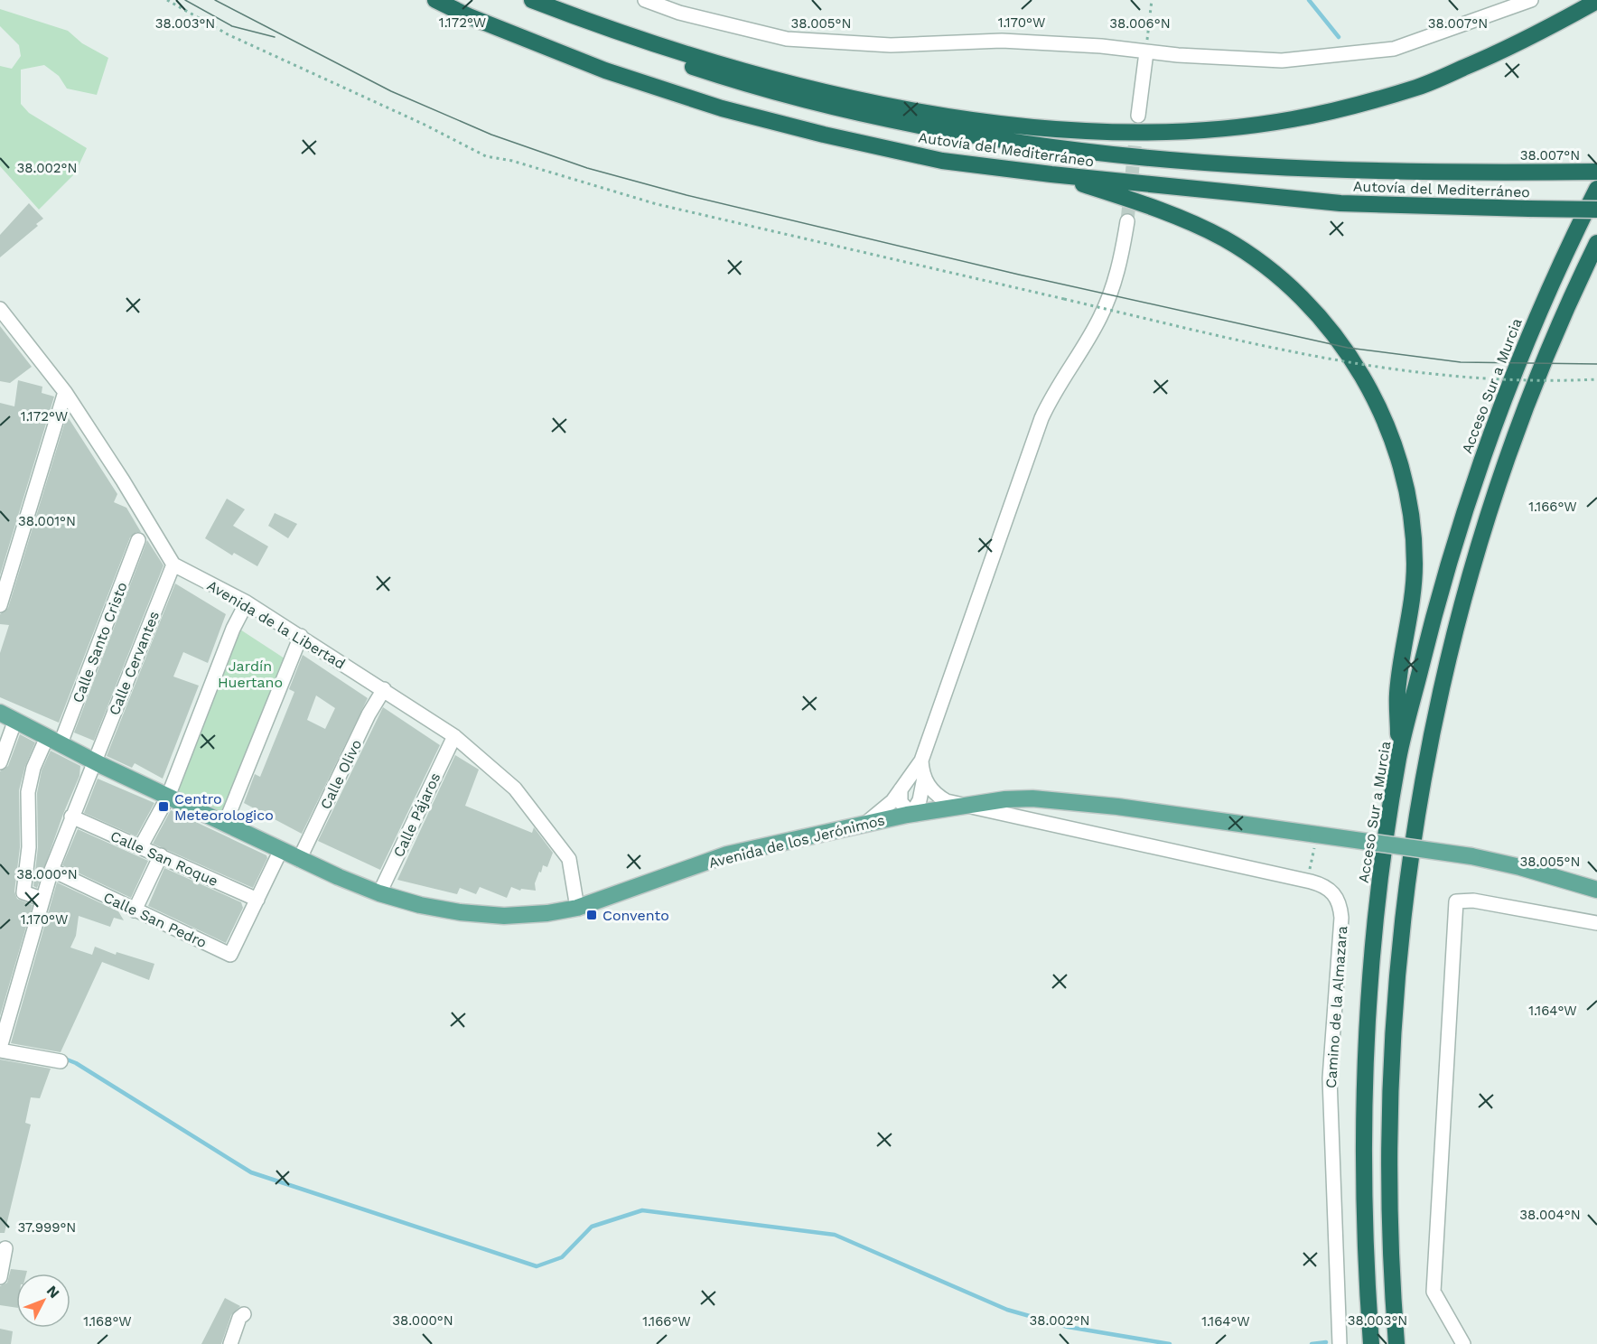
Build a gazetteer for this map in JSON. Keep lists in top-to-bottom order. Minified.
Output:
{"streets":{"highway":["Autovía del Mediterráneo","Acceso Sur a Murcia"],"main road":["Avenida de los Jerónimos"],"street":["Avenida de la Libertad","Calle Santo Cristo","Calle Cervantes","Calle Olivo","Calle Pájaros","Calle San Roque","Calle San Pedro","Camino de la Almazara"]},"crossings":[["Avenida de la Libertad","Calle Cervantes"],["Avenida de la Libertad","Calle Olivo"],["Avenida de la Libertad","Calle Pájaros"],["Avenida de la Libertad","Avenida de los Jerónimos"],["Calle Santo Cristo","Calle Cervantes"],["Calle Santo Cristo","Avenida de los Jerónimos"],["Calle Cervantes","Avenida de los Jerónimos"],["Calle Cervantes","Calle San Roque"],["Calle Cervantes","Calle San Pedro"],["Calle Olivo","Avenida de los Jerónimos"],["Calle Pájaros","Avenida de los Jerónimos"],["Avenida de los Jerónimos","Camino de la Almazara"],["Calle San Roque","Calle San Pedro"]],"parks":["Jardín Huertano"],"places":{"transit":["Centro Meteorologico","Convento"]},"north":"top right","coordinates":["1.170°W","1.172°W","38.003°N","38.005°N","38.006°N","38.007°N","38.002°N","1.166°W","38.001°N","38.000°N","1.164°W","38.004°N","37.999°N","1.168°W"]}
